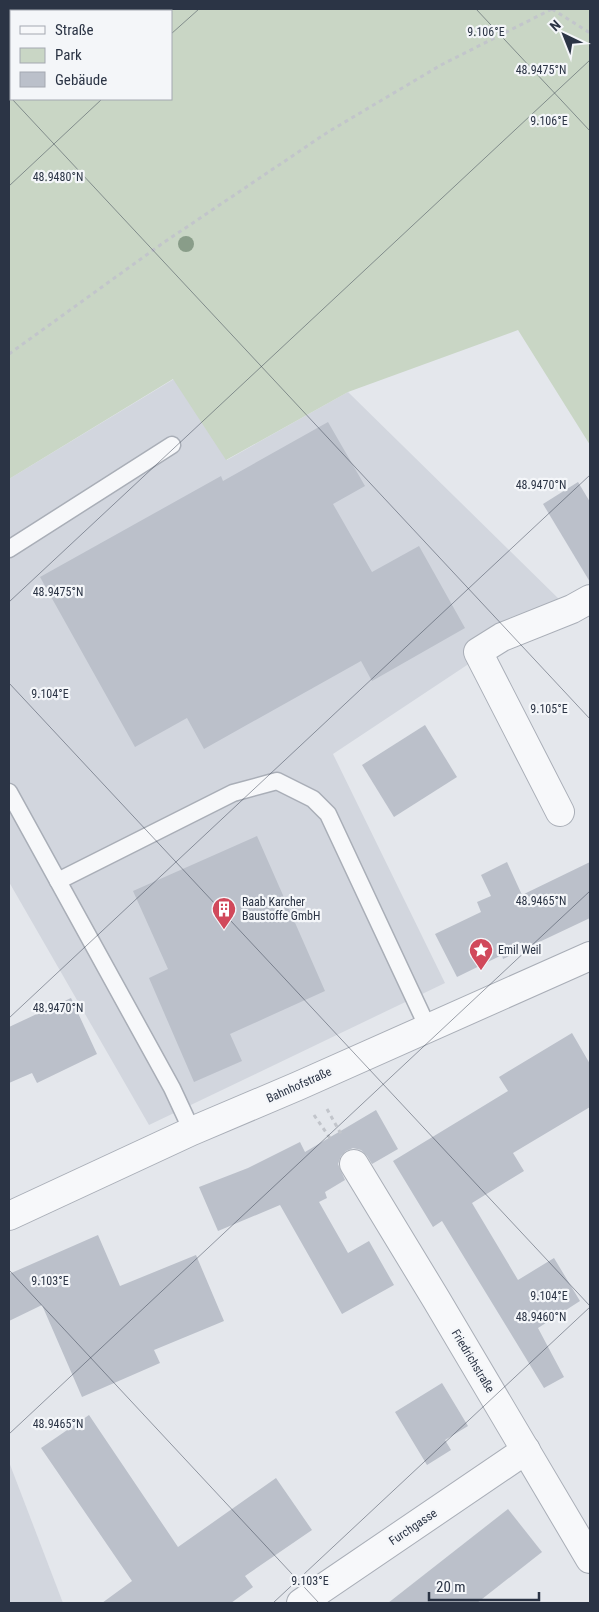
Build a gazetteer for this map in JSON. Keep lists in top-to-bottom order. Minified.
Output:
{"streets":{"street":["Bahnhofstraße","Friedrichstraße","Furchgasse"]},"crossings":[["Friedrichstraße","Furchgasse"]],"places":{"building":["Raab Karcher Baustoffe GmbH"],"place":["Emil Weil"]},"legend":["Straße","Park","Gebäude"],"scale_bar":"20 m","north":"top left","coordinates":["9.106°E","48.9475°N","48.9480°N","48.9470°N","9.104°E","9.105°E","48.9465°N","9.103°E","48.9460°N"]}
